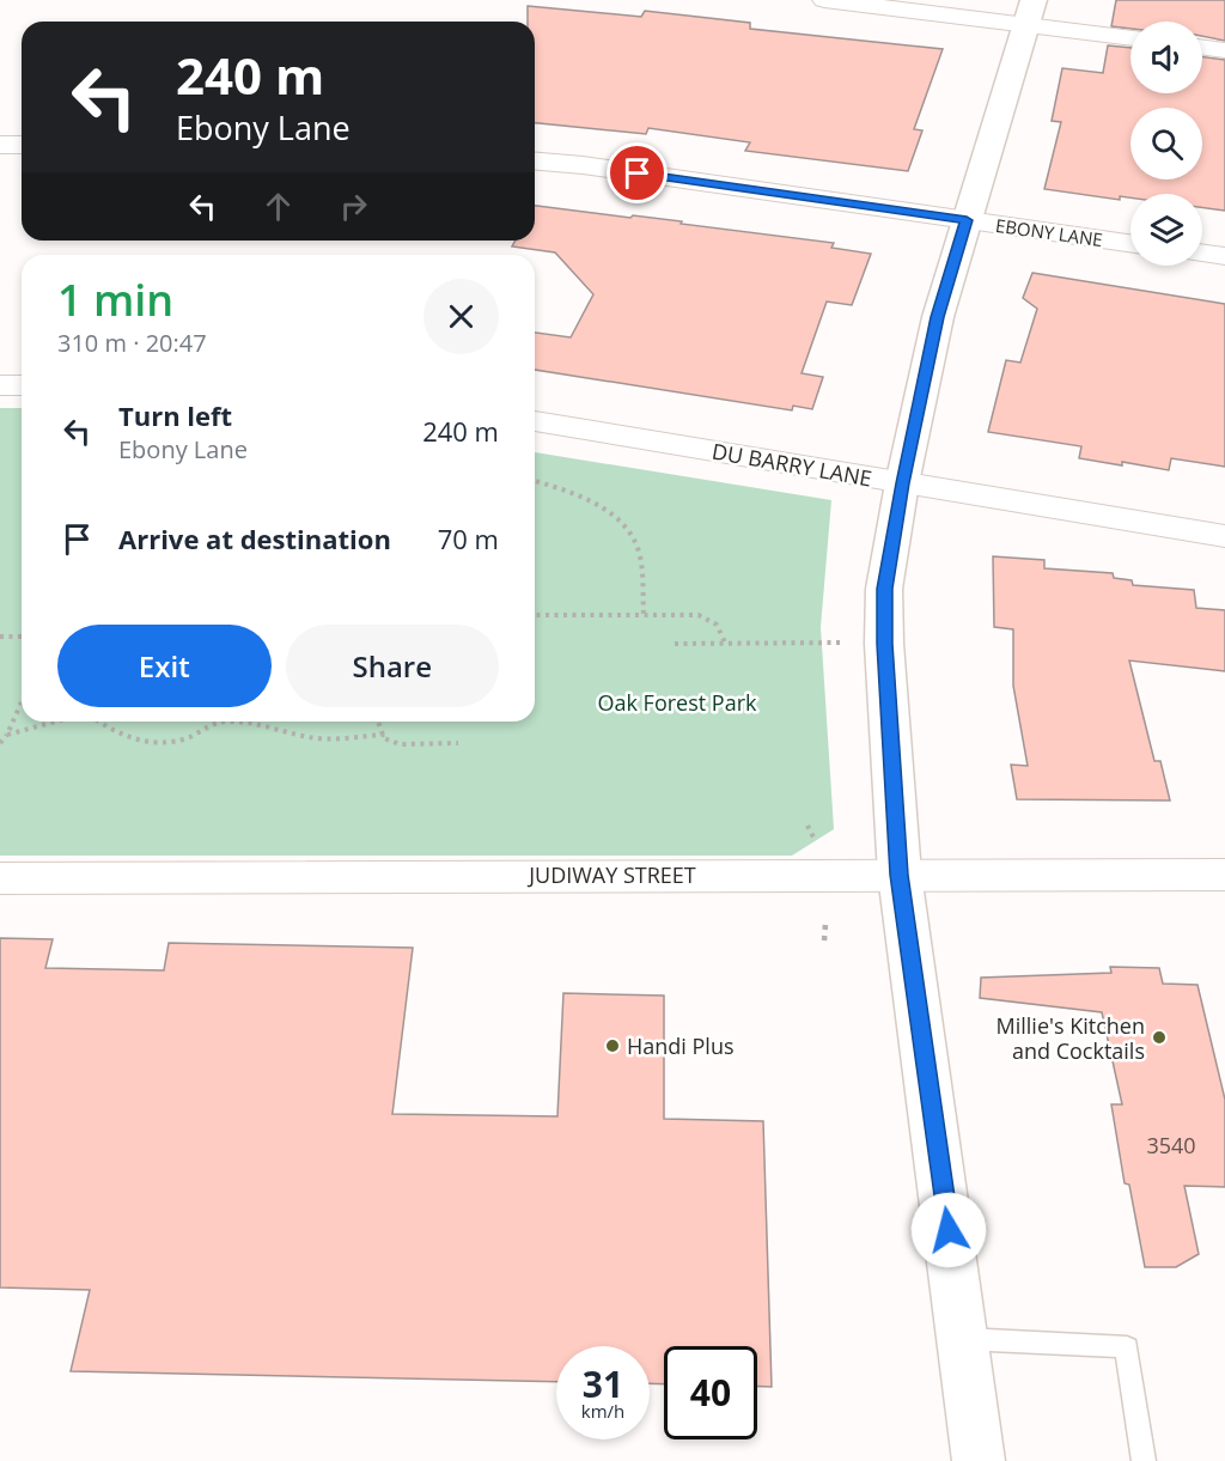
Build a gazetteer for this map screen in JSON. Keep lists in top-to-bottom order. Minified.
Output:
{"streets":{"street":["EBONY LANE","DU BARRY LANE","JUDIWAY STREET"]},"parks":["Oak Forest Park"],"places":["Millie's Kitchen and Cocktails","Handi Plus"],"house_numbers":["3540"],"page":{"turn":["240 m","Ebony Lane"],"heading":["1 min","310 m · 20:47"],"list":[{"name":"Turn left","note":"Ebony Lane","value":"240 m"},{"name":"Arrive at destination","value":"70 m"}],"buttons":["Exit","Share"],"speed":"31 km/h","limit":"40"}}
